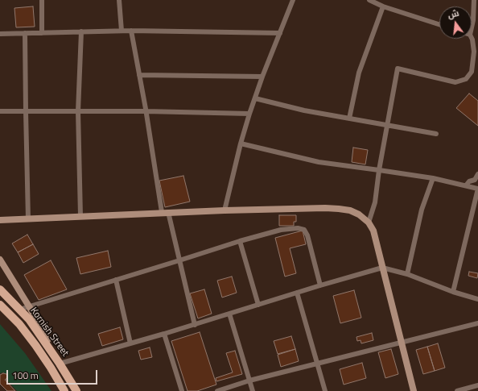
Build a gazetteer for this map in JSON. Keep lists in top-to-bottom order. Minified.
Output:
{"streets":{"main road":["Kornish Street"]},"scale_bar":"100 m","north":"top"}
